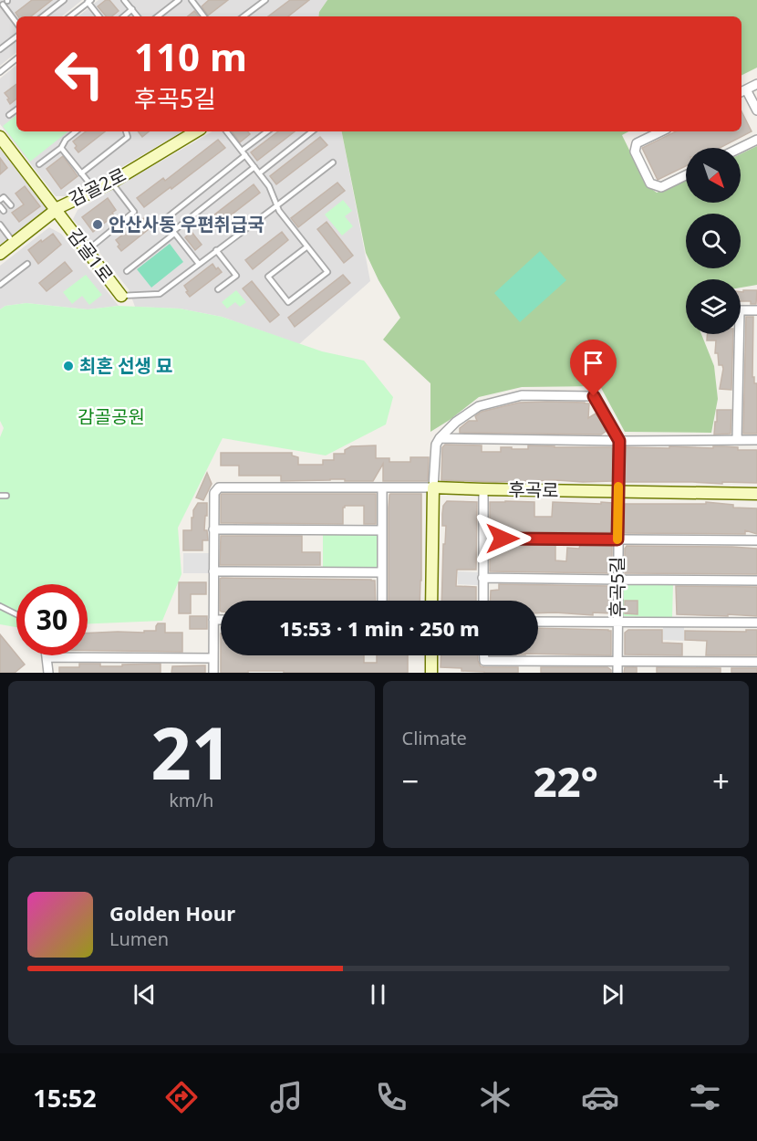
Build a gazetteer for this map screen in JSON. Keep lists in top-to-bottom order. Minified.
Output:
{"streets":{"street":["감골2로","감골1로","후곡로","후곡5길"]},"crossings":[["감골2로","감골1로"],["후곡로","후곡5길"]],"parks":["감골공원"],"places":["안산사동 우편취급국","최혼 선생 묘"],"north":"bottom right","page":{"turn":["110 m","후곡5길"],"limit":"30","trip":"15:53 · 1 min · 250 m","tile":[["21","km/h"],"Climate"],"heat":["−","22°","+"],"song":["Golden Hour","Lumen"],"tabs":"15:52"}}
